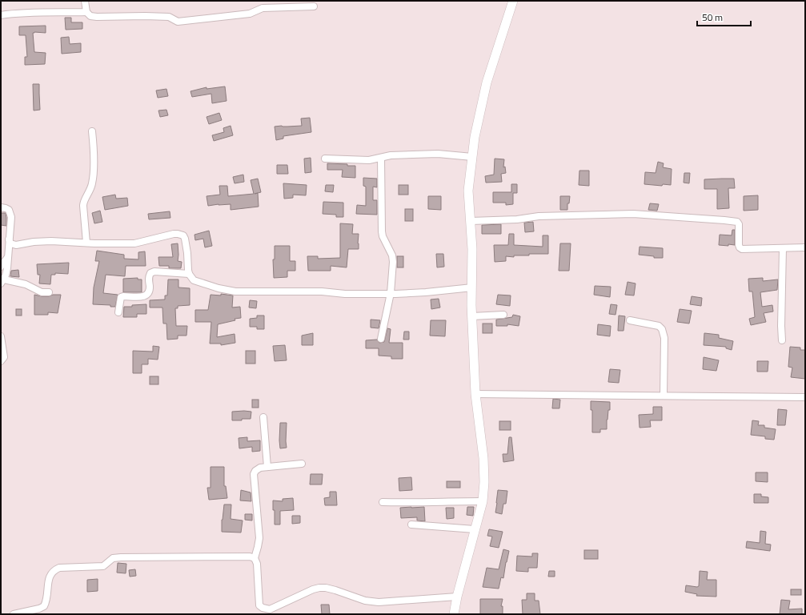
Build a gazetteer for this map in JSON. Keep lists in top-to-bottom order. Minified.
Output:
{"scale_bar":"50 m"}
